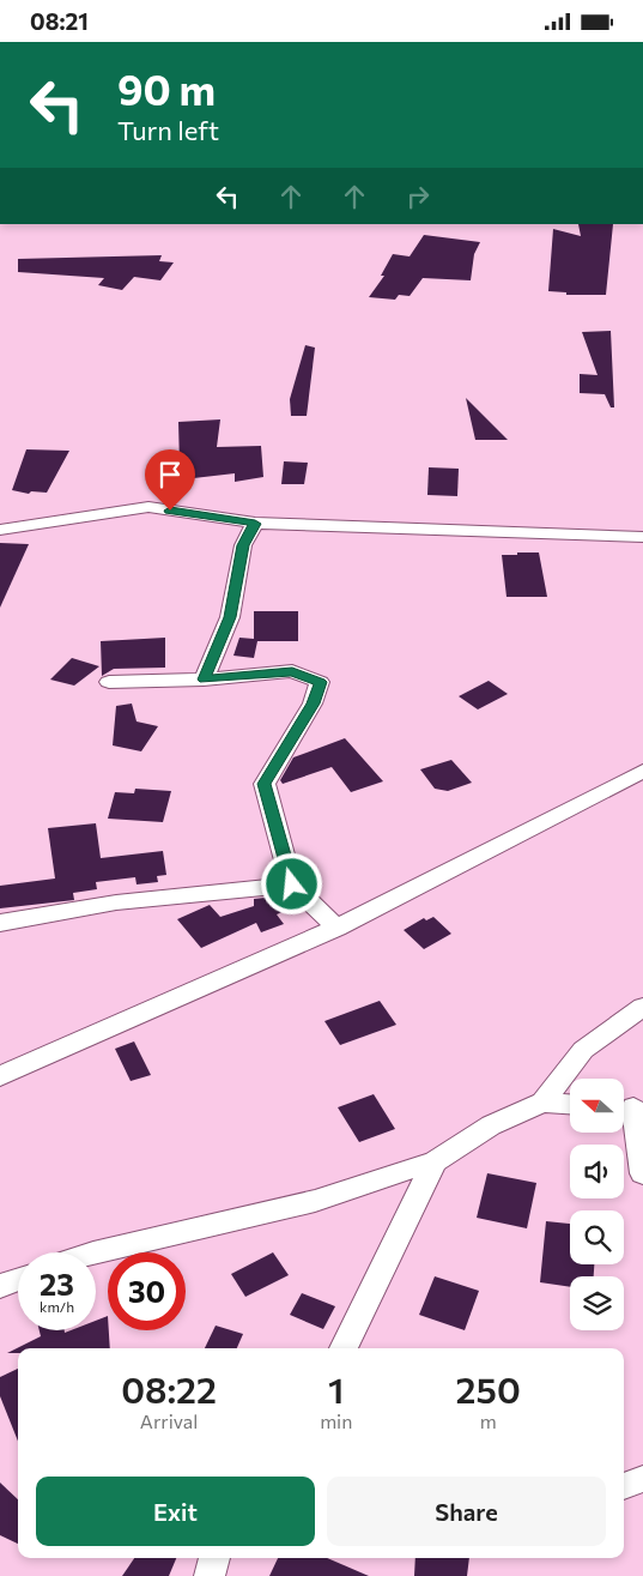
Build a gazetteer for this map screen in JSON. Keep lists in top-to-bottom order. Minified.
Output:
{"north":"left","page":{"status":"08:21","turn":["90 m","Turn left"],"speed":"23 km/h","limit":"30","eta":["08:22","Arrival","1","min","250","m"],"buttons":["Exit","Share"]}}
